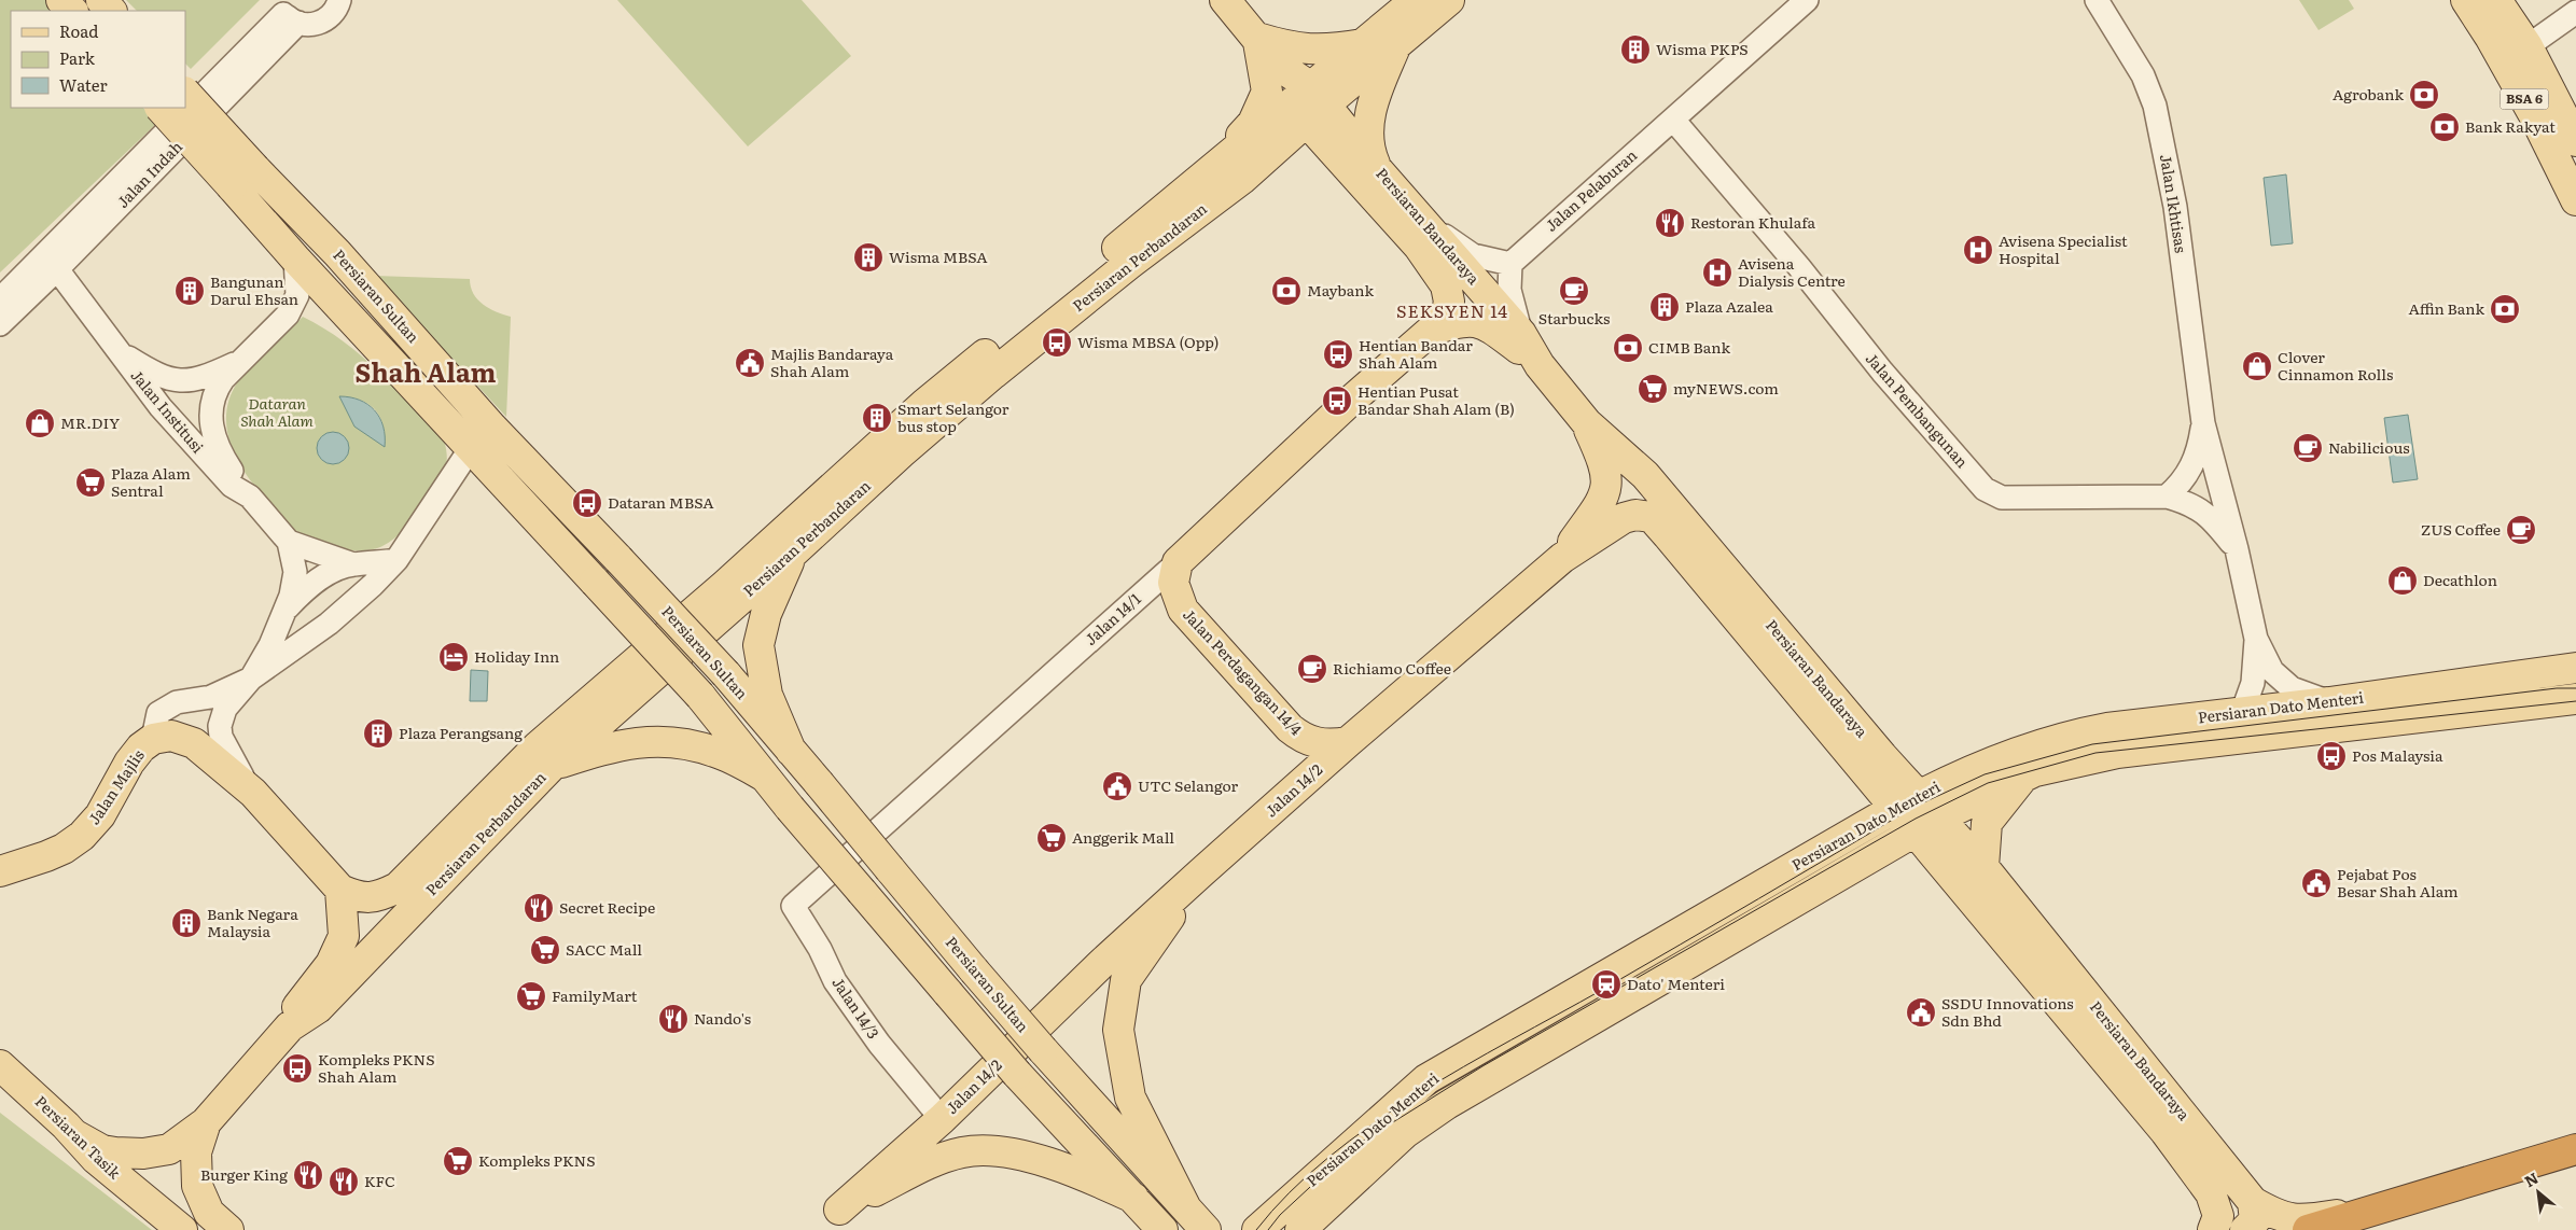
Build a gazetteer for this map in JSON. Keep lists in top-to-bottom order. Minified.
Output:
{"streets":{"main road":["BSA 6","Persiaran Bandaraya","Persiaran Perbandaran","Persiaran Sultan","Jalan 14/1","Jalan Perdagangan 14/4","Persiaran Dato Menteri","Jalan Majlis","Jalan 14/2","Persiaran Tasik"],"street":["Jalan Indah","Jalan Pelaburan","Jalan Ikhtisas","Jalan Pembangunan","Jalan Institusi","Jalan 14/3"]},"crossings":[["Jalan Indah","Jalan Institusi"],["Jalan Pelaburan","Jalan Pembangunan"],["Jalan Ikhtisas","Jalan Pembangunan"],["Jalan Ikhtisas","Persiaran Dato Menteri"],["Persiaran Bandaraya","Persiaran Perbandaran"],["Persiaran Bandaraya","Jalan 14/1"],["Persiaran Bandaraya","Persiaran Dato Menteri"],["Persiaran Bandaraya","Jalan 14/2"],["Persiaran Perbandaran","Jalan Majlis"],["Jalan 14/1","Jalan Perdagangan 14/4"],["Jalan 14/1","Jalan 14/3"],["Jalan Perdagangan 14/4","Jalan 14/2"],["Jalan 14/2","Jalan 14/3"]],"districts":["SEKSYEN 14","Shah Alam"],"parks":["Dataran Shah Alam"],"places":{"building":["Wisma PKPS","Wisma MBSA","Bangunan Darul Ehsan","Plaza Azalea","Smart Selangor bus stop","Plaza Perangsang","Bank Negara Malaysia"],"bank":["Agrobank","Bank Rakyat","Maybank","Affin Bank","CIMB Bank"],"restaurant":["Restoran Khulafa","Secret Recipe","Nando's","Burger King","KFC"],"hospital":["Avisena Specialist Hospital","Avisena Dialysis Centre"],"cafe":["Starbucks","Nabilicious","ZUS Coffee","Richiamo Coffee"],"bus stop":["Wisma MBSA (Opp)","Hentian Bandar Shah Alam","Hentian Pusat Bandar Shah Alam (B)","Dataran MBSA","Pos Malaysia","Kompleks PKNS Shah Alam"],"public building":["Majlis Bandaraya Shah Alam","UTC Selangor","Pejabat Pos Besar Shah Alam","SSDU Innovations Sdn Bhd"],"shop":["Clover Cinnamon Rolls","MR.DIY","Decathlon"],"supermarket":["myNEWS.com","Plaza Alam Sentral","Anggerik Mall","SACC Mall","FamilyMart","Kompleks PKNS"],"hotel":["Holiday Inn"],"station":["Dato' Menteri"]},"legend":["Road","Park","Water"],"north":"top left"}
